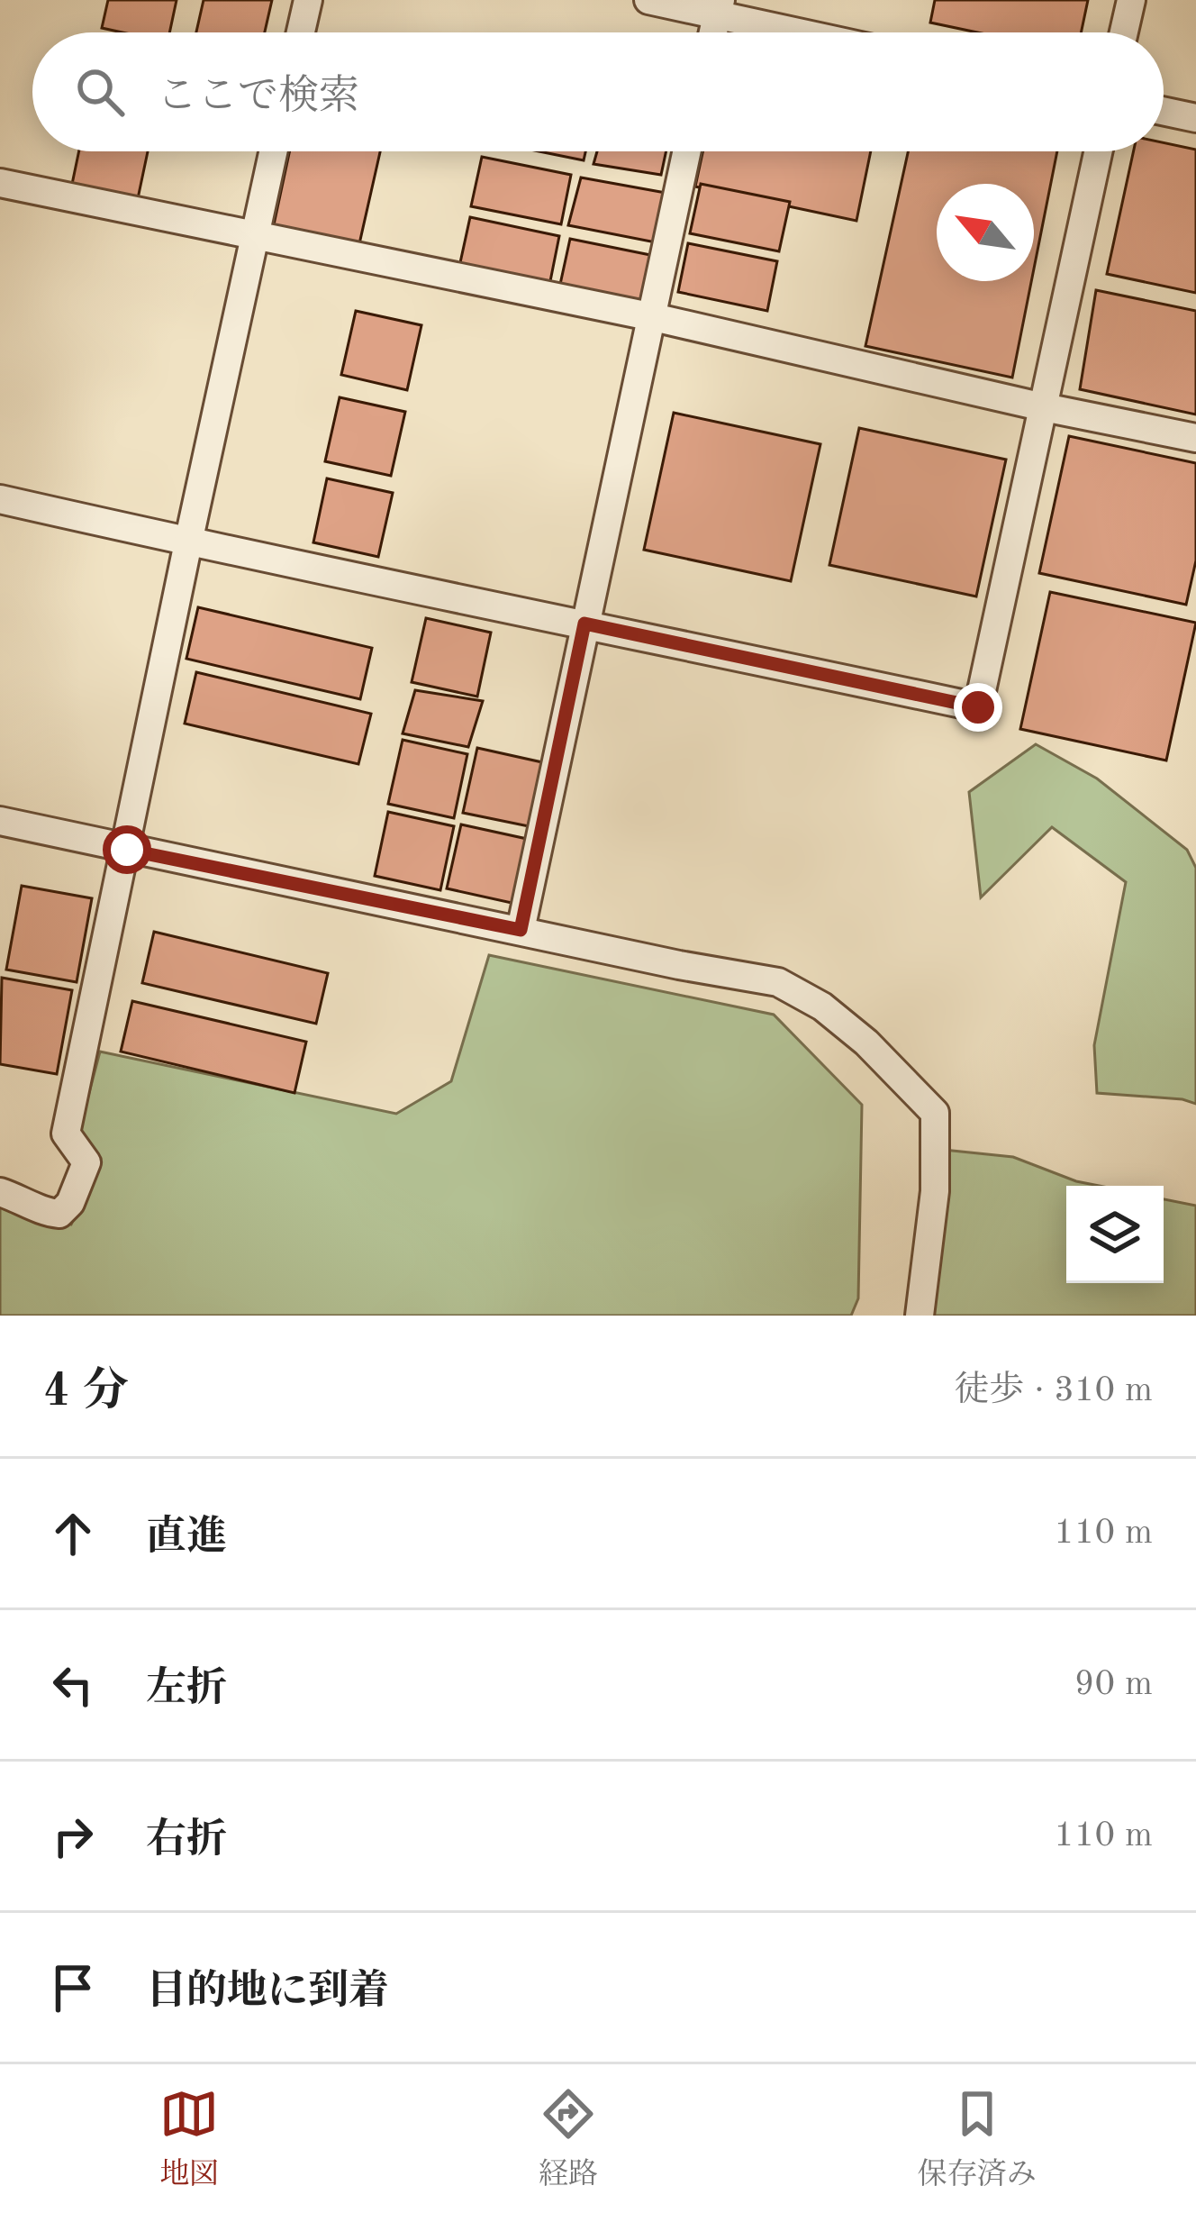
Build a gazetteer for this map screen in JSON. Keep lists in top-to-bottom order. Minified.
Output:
{"north":"top left","page":{"search":"ここで検索","heading":["4 分","徒歩 · 310 m"],"list":[["直進","110 m"],["左折","90 m"],["右折","110 m"],"目的地に到着"],"nav":["地図","経路","保存済み"]}}
